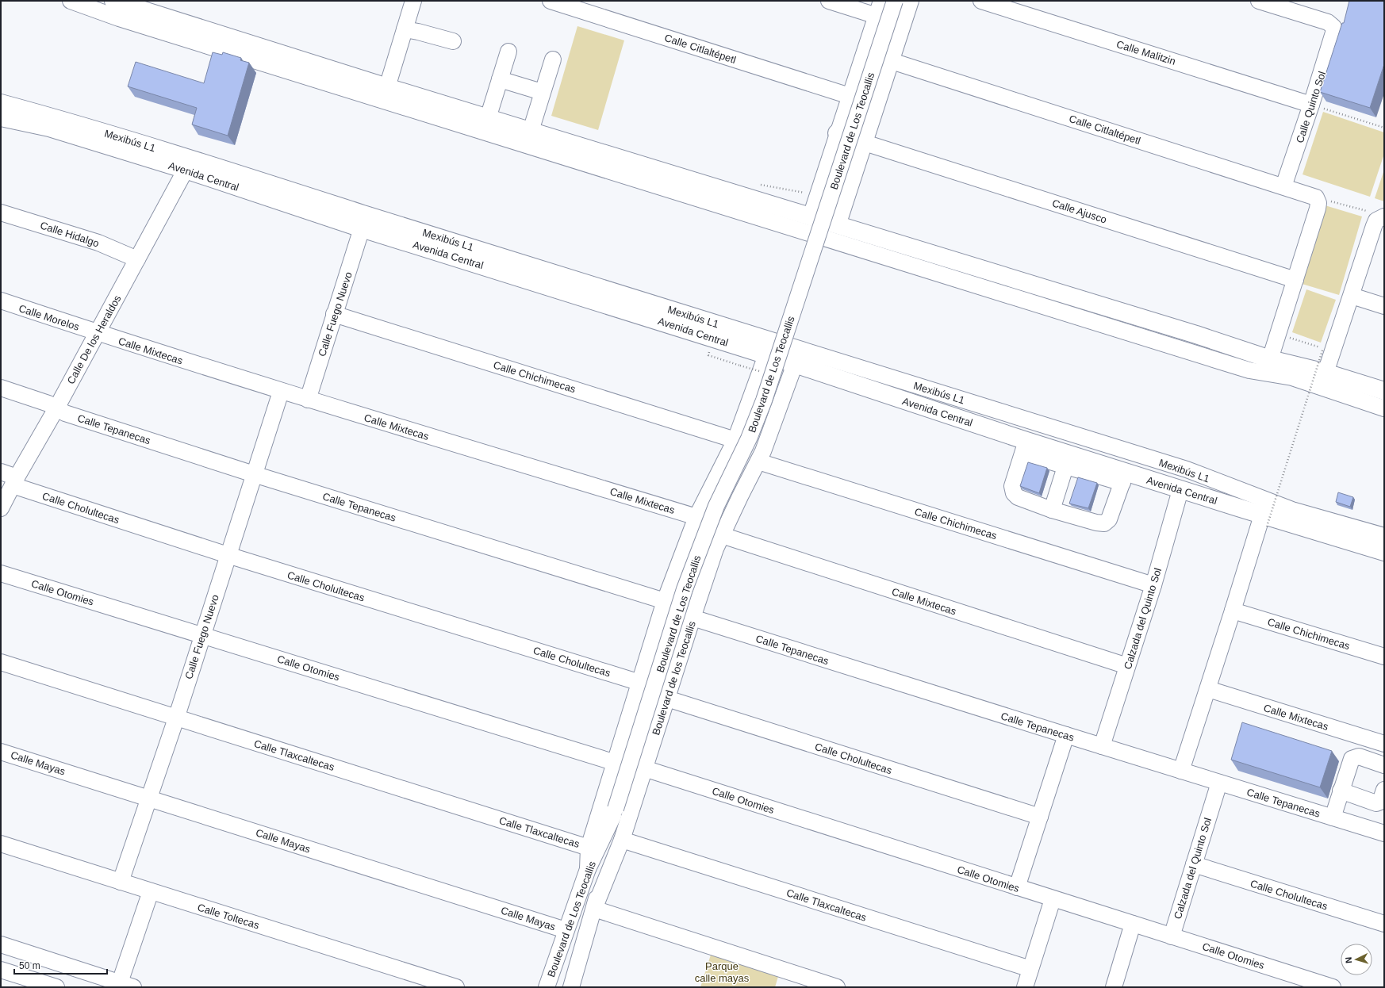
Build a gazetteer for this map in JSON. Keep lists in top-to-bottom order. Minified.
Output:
{"streets":{"main road":["Avenida Central"],"street":["Calle Citlaltépetl","Calle Malitzin","Calle Quinto Sol","Boulevard de Los Teocallis","Mexibús L1","Calle Ajusco","Calle Hidalgo","Calle Fuego Nuevo","Calle Morelos","Calle De los Heraldos","Calle Mixtecas","Calle Chichimecas","Calle Tepanecas","Calle Cholultecas","Calle Otomies","Calzada del Quinto Sol","Boulevard de los Teocallis","Calle Tlaxcaltecas","Calle Mayas","Calle Toltecas"]},"crossings":[["Calle Citlaltépetl","Calle Quinto Sol"],["Calle Citlaltépetl","Boulevard de Los Teocallis"],["Calle Malitzin","Calle Quinto Sol"],["Boulevard de Los Teocallis","Calle Ajusco"],["Boulevard de Los Teocallis","Boulevard de los Teocallis"],["Boulevard de Los Teocallis","Calle Mayas"],["Avenida Central","Calle Fuego Nuevo"],["Avenida Central","Calle De los Heraldos"],["Avenida Central","Calzada del Quinto Sol"],["Avenida Central","Boulevard de los Teocallis"],["Calle Hidalgo","Calle De los Heraldos"],["Calle Fuego Nuevo","Calle Mixtecas"],["Calle Fuego Nuevo","Calle Chichimecas"],["Calle Fuego Nuevo","Calle Tepanecas"],["Calle Fuego Nuevo","Calle Cholultecas"],["Calle Fuego Nuevo","Calle Otomies"],["Calle Fuego Nuevo","Calle Tlaxcaltecas"],["Calle Fuego Nuevo","Calle Mayas"],["Calle Fuego Nuevo","Calle Toltecas"],["Calle Morelos","Calle De los Heraldos"],["Calle Morelos","Calle Mixtecas"],["Calle De los Heraldos","Calle Mixtecas"],["Calle De los Heraldos","Calle Tepanecas"],["Calle De los Heraldos","Calle Cholultecas"],["Calle Mixtecas","Calzada del Quinto Sol"],["Calle Mixtecas","Boulevard de los Teocallis"],["Calle Chichimecas","Calzada del Quinto Sol"],["Calle Chichimecas","Boulevard de los Teocallis"],["Calle Tepanecas","Calzada del Quinto Sol"],["Calle Tepanecas","Boulevard de los Teocallis"],["Calle Cholultecas","Calzada del Quinto Sol"],["Calle Cholultecas","Boulevard de los Teocallis"],["Calle Otomies","Calzada del Quinto Sol"],["Calle Otomies","Boulevard de los Teocallis"],["Boulevard de los Teocallis","Calle Tlaxcaltecas"]],"parks":["Parque calle mayas"],"scale_bar":"50 m","north":"left"}
